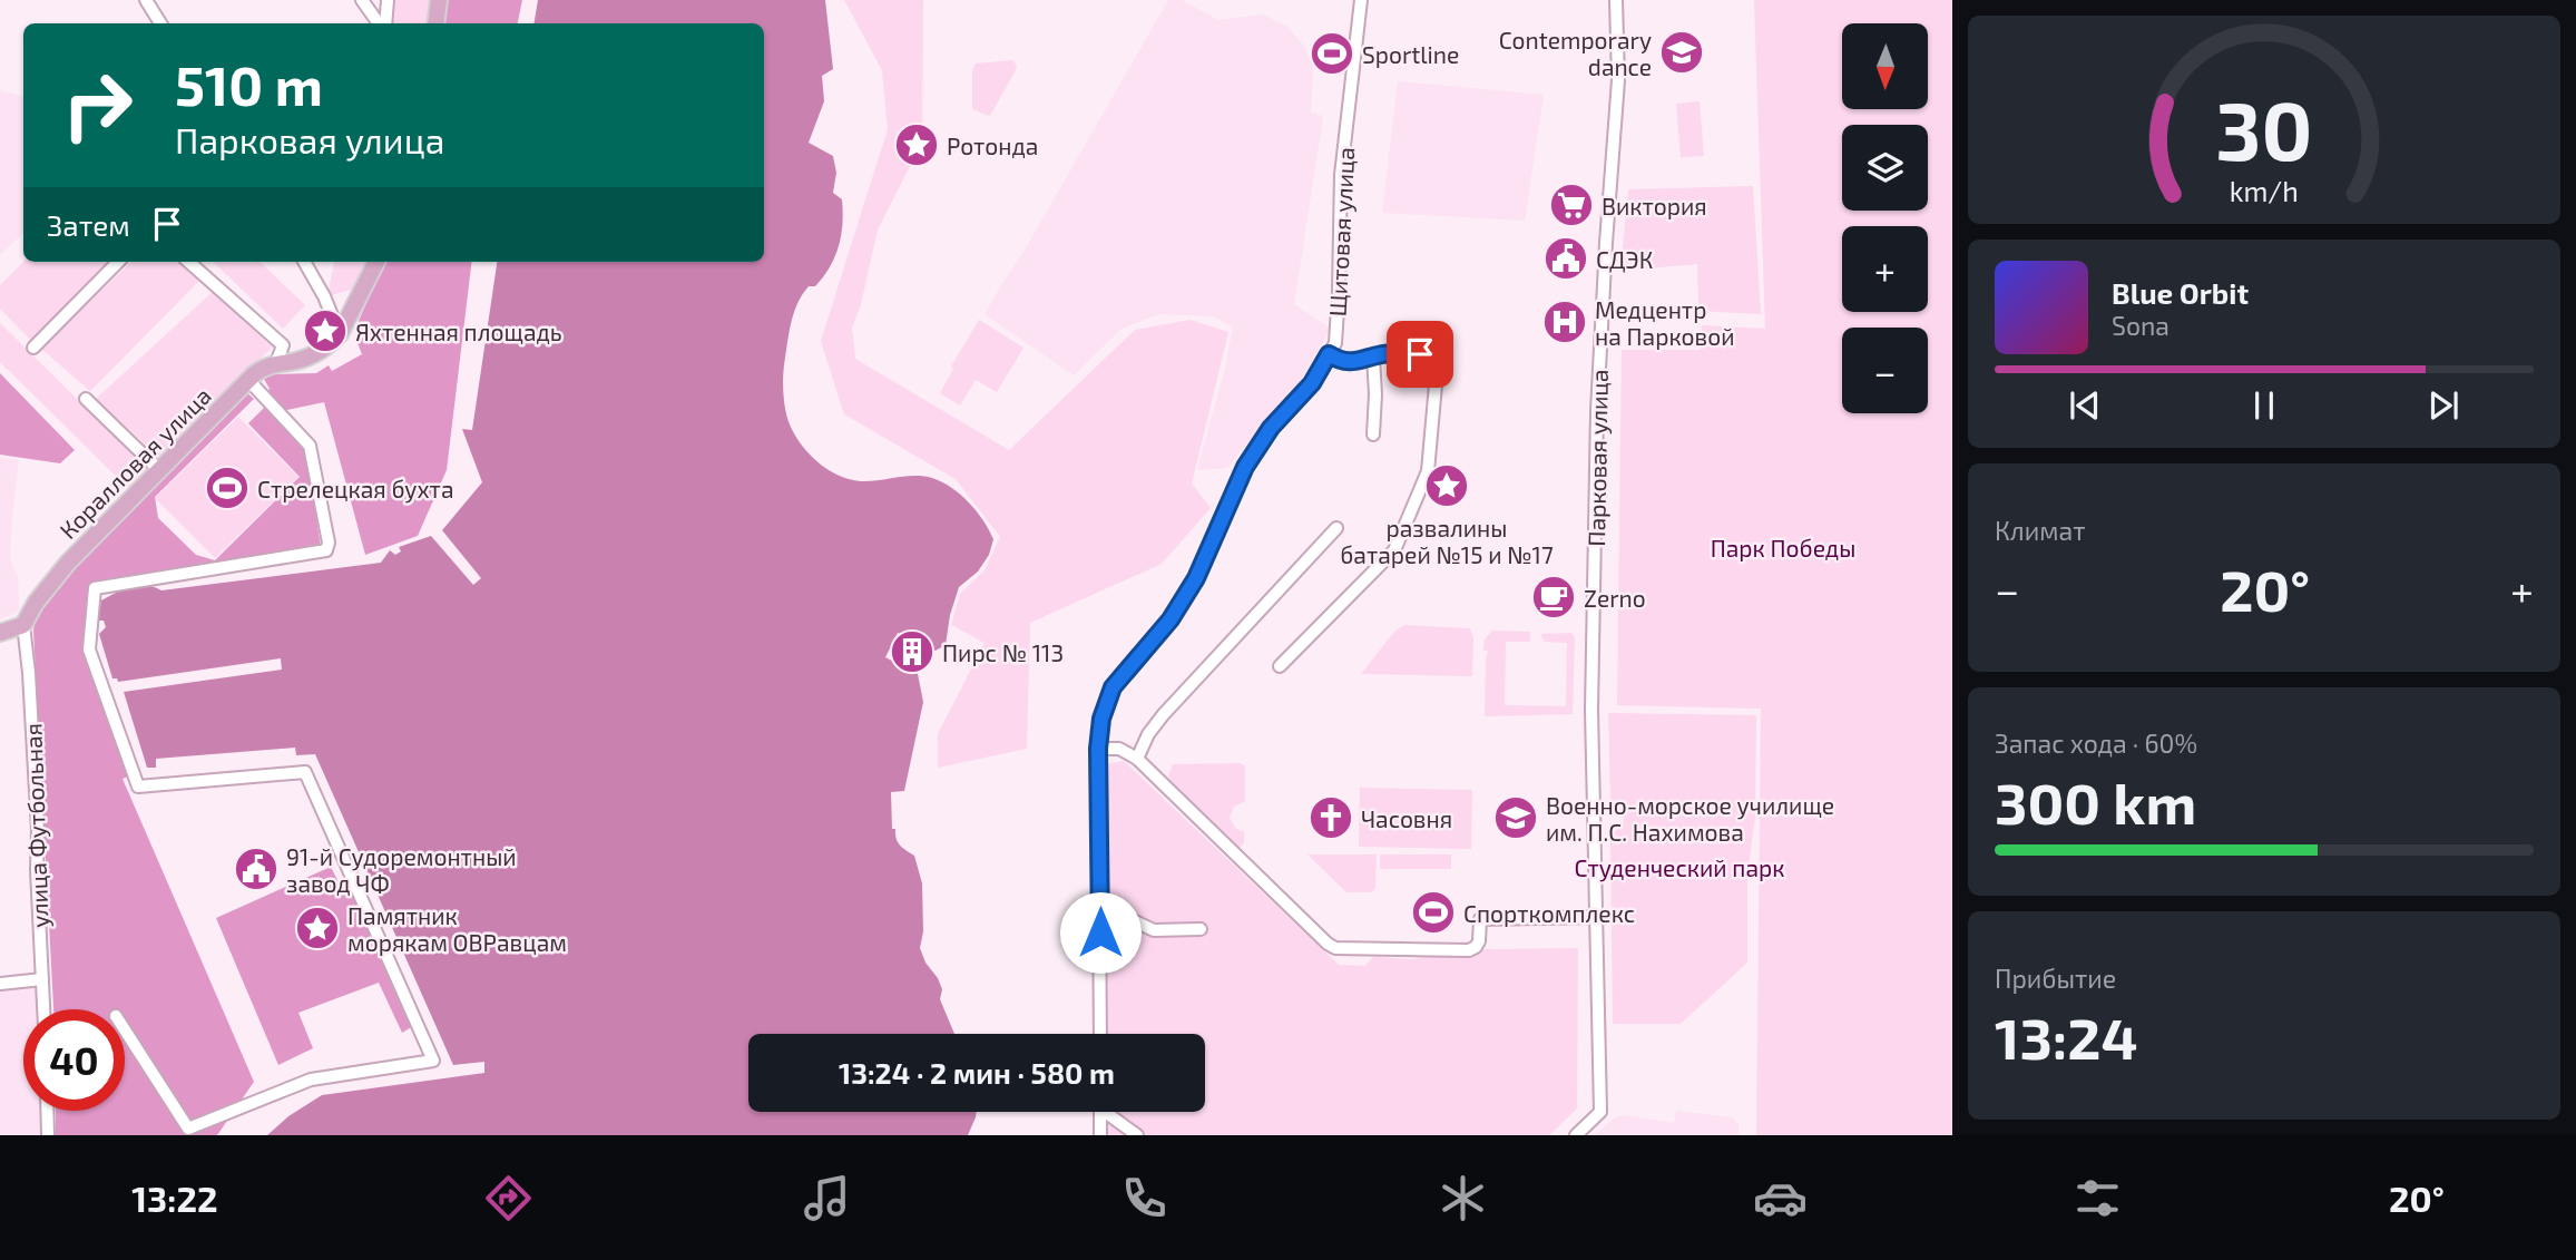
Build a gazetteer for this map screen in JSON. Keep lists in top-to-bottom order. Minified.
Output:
{"streets":{"main road":["Коралловая улица"],"street":["Щитовая улица","Парковая улица","улица Футбольная"]},"crossings":[["Коралловая улица","улица Футбольная"]],"parks":["Парк Победы","Студенческий парк"],"places":{"school or university":["Contemporary dance","Военно-морское училище им. П.С. Нахимова"],"sports":["Sportline","Стрелецкая бухта","Спорткомплекс"],"place":["Ротонда","Яхтенная площадь","развалины батарей №15 и №17","Памятник морякам ОВРавцам"],"supermarket":["Виктория"],"public building":["СДЭК","91-й Судоремонтный завод ЧФ"],"hospital":["Медцентр на Парковой"],"cafe":["Zerno"],"building":["Пирс № 113"],"church":["Часовня"]},"north":"bottom","page":{"map_buttons":["+","−"],"turn":["510 m","Парковая улица"],"then":"Затем","song":["Blue Orbit","Sona"],"tile":["Климат",["Запас хода · 60%","300 km"],["Прибытие","13:24"]],"heat":["−","20°","+"],"limit":"40","trip":"13:24 · 2 мин · 580 m","tabs":["13:22","20°"],"gauge":["30","km/h"]}}
